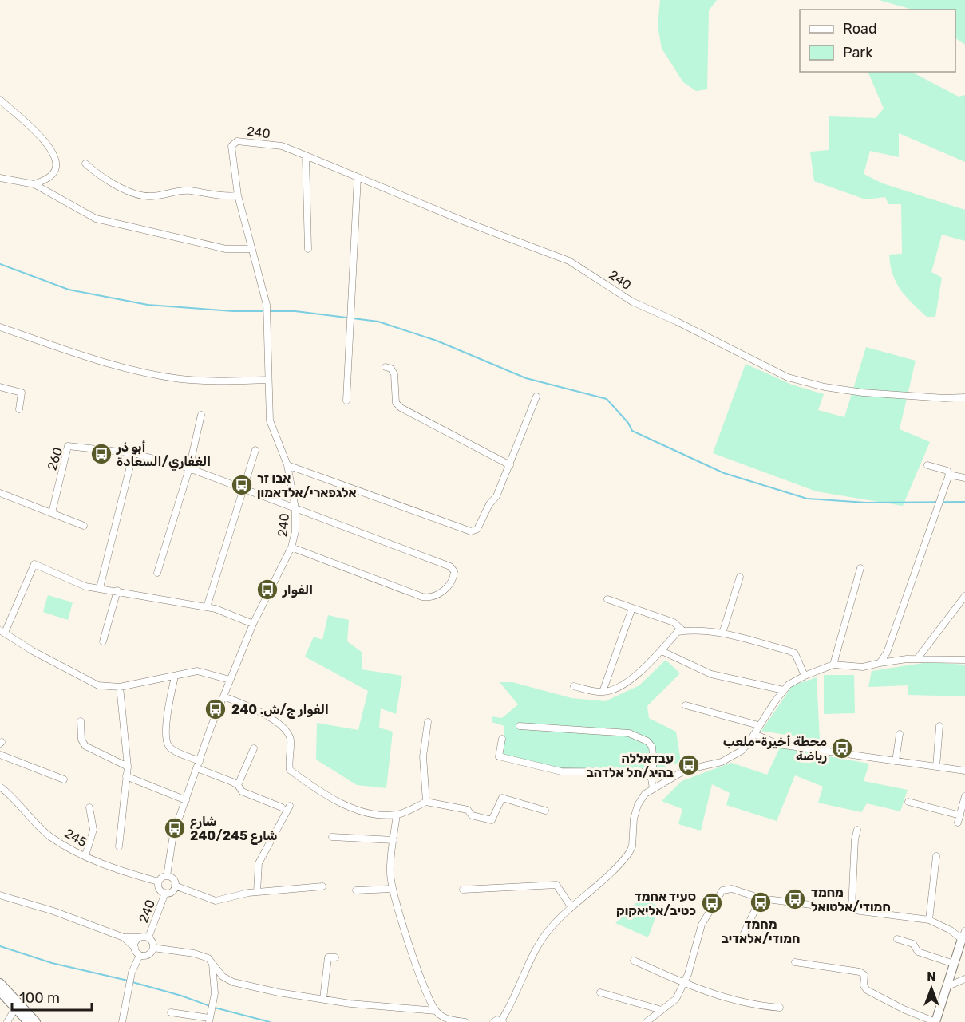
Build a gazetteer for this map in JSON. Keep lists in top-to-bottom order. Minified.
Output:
{"streets":{"street":["240","260","245"]},"crossings":[["240","260"],["240","245"]],"places":{"bus stop":["أبو ذر الغفاري/السعادة","אבו זר אלגפארי/אלדאמון","الفوار","الفوار ج/ش. 240","محطة أخيرة-ملعب رياضة","עבדאללה בהיג/תל אלדהב","شارع 240/شارع 245","מחמד חמודי/אלטואל","מחמד חמודי/אלאדיב","סעיד אחמד כטיב/אליאקוק"]},"legend":["Road","Park"],"scale_bar":"100 m","north":"top"}
